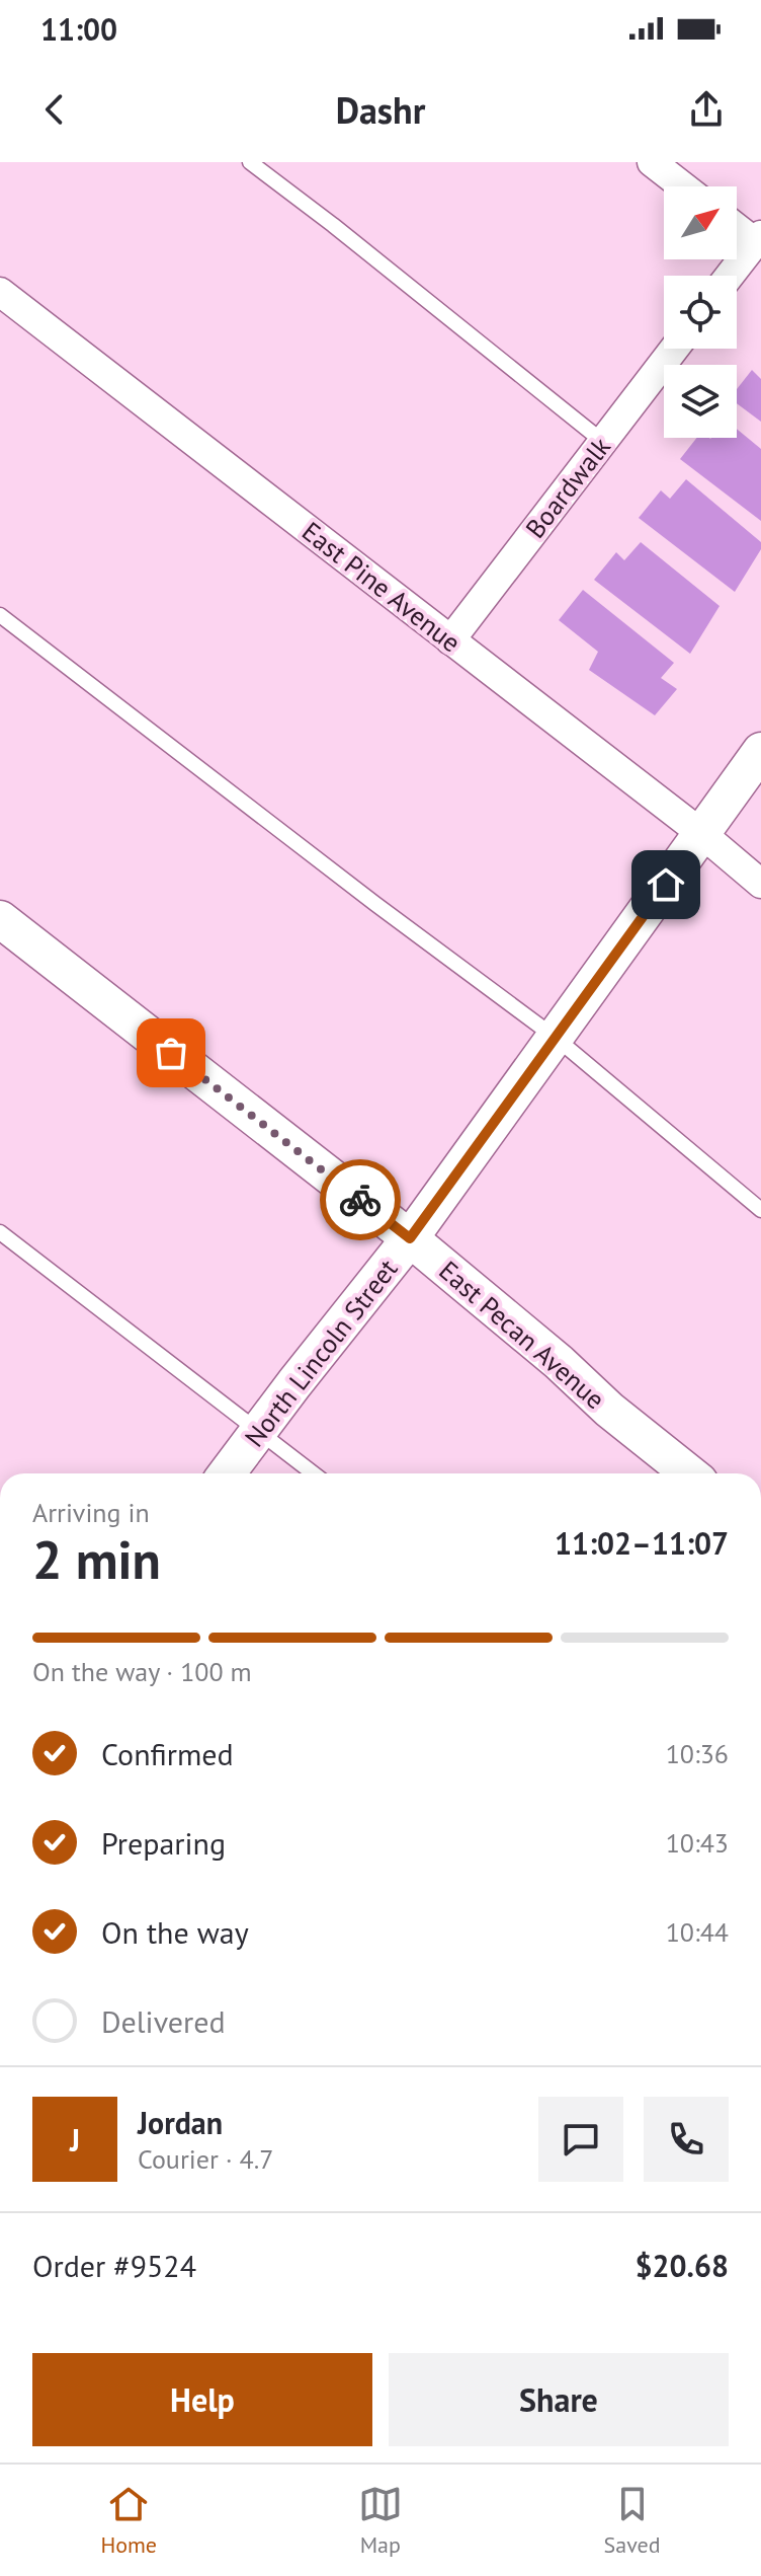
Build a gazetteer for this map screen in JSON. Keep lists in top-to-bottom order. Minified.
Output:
{"streets":{"street":["Boardwalk","East Pine Avenue","East Pecan Avenue","North Lincoln Street"]},"crossings":[["Boardwalk","East Pine Avenue"],["East Pine Avenue","North Lincoln Street"],["East Pecan Avenue","North Lincoln Street"]],"north":"top right","page":{"status":"11:00","header":"Dashr","heading":["2 min","Arriving in","11:02–11:07"],"panel":["Jordan","Courier · 4.7","Order #9524","$20.68"],"bar":"On the way · 100 m","list":[["Confirmed","10:36"],["Preparing","10:43"],["On the way","10:44"],"Delivered"],"round":"J","buttons":["Help","Share"],"tabs":["Home","Map","Saved"]}}
